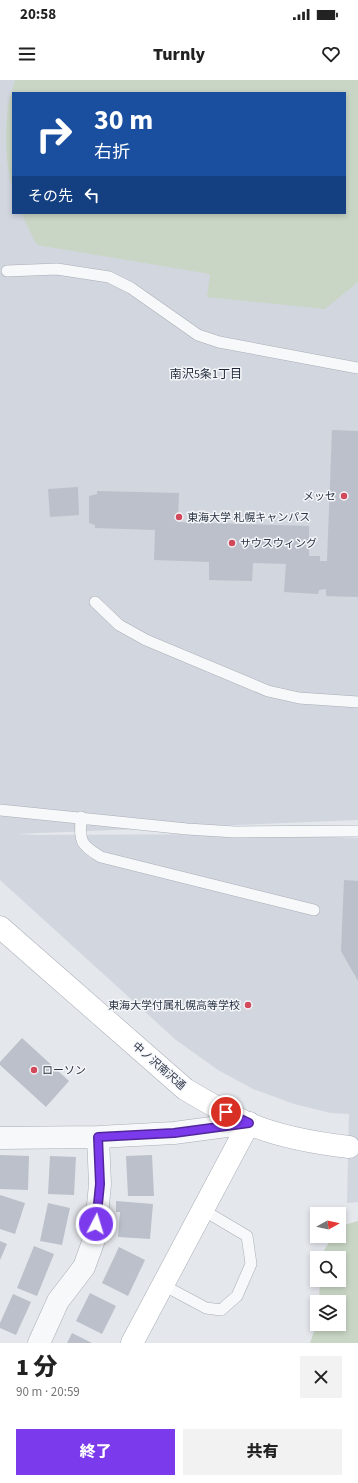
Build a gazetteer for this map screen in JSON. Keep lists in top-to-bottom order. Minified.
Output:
{"streets":{"street":["中ノ沢南沢通"]},"districts":["南沢5条1丁目"],"places":["メッセ","東海大学 札幌キャンパス","サウスウィング","東海大学付属札幌高等学校","ローソン"],"north":"right","page":{"status":"20:58","header":"Turnly","turn":["30 m","右折"],"then":"その先","heading":["1 分","90 m · 20:59"],"buttons":["終了","共有"]}}
